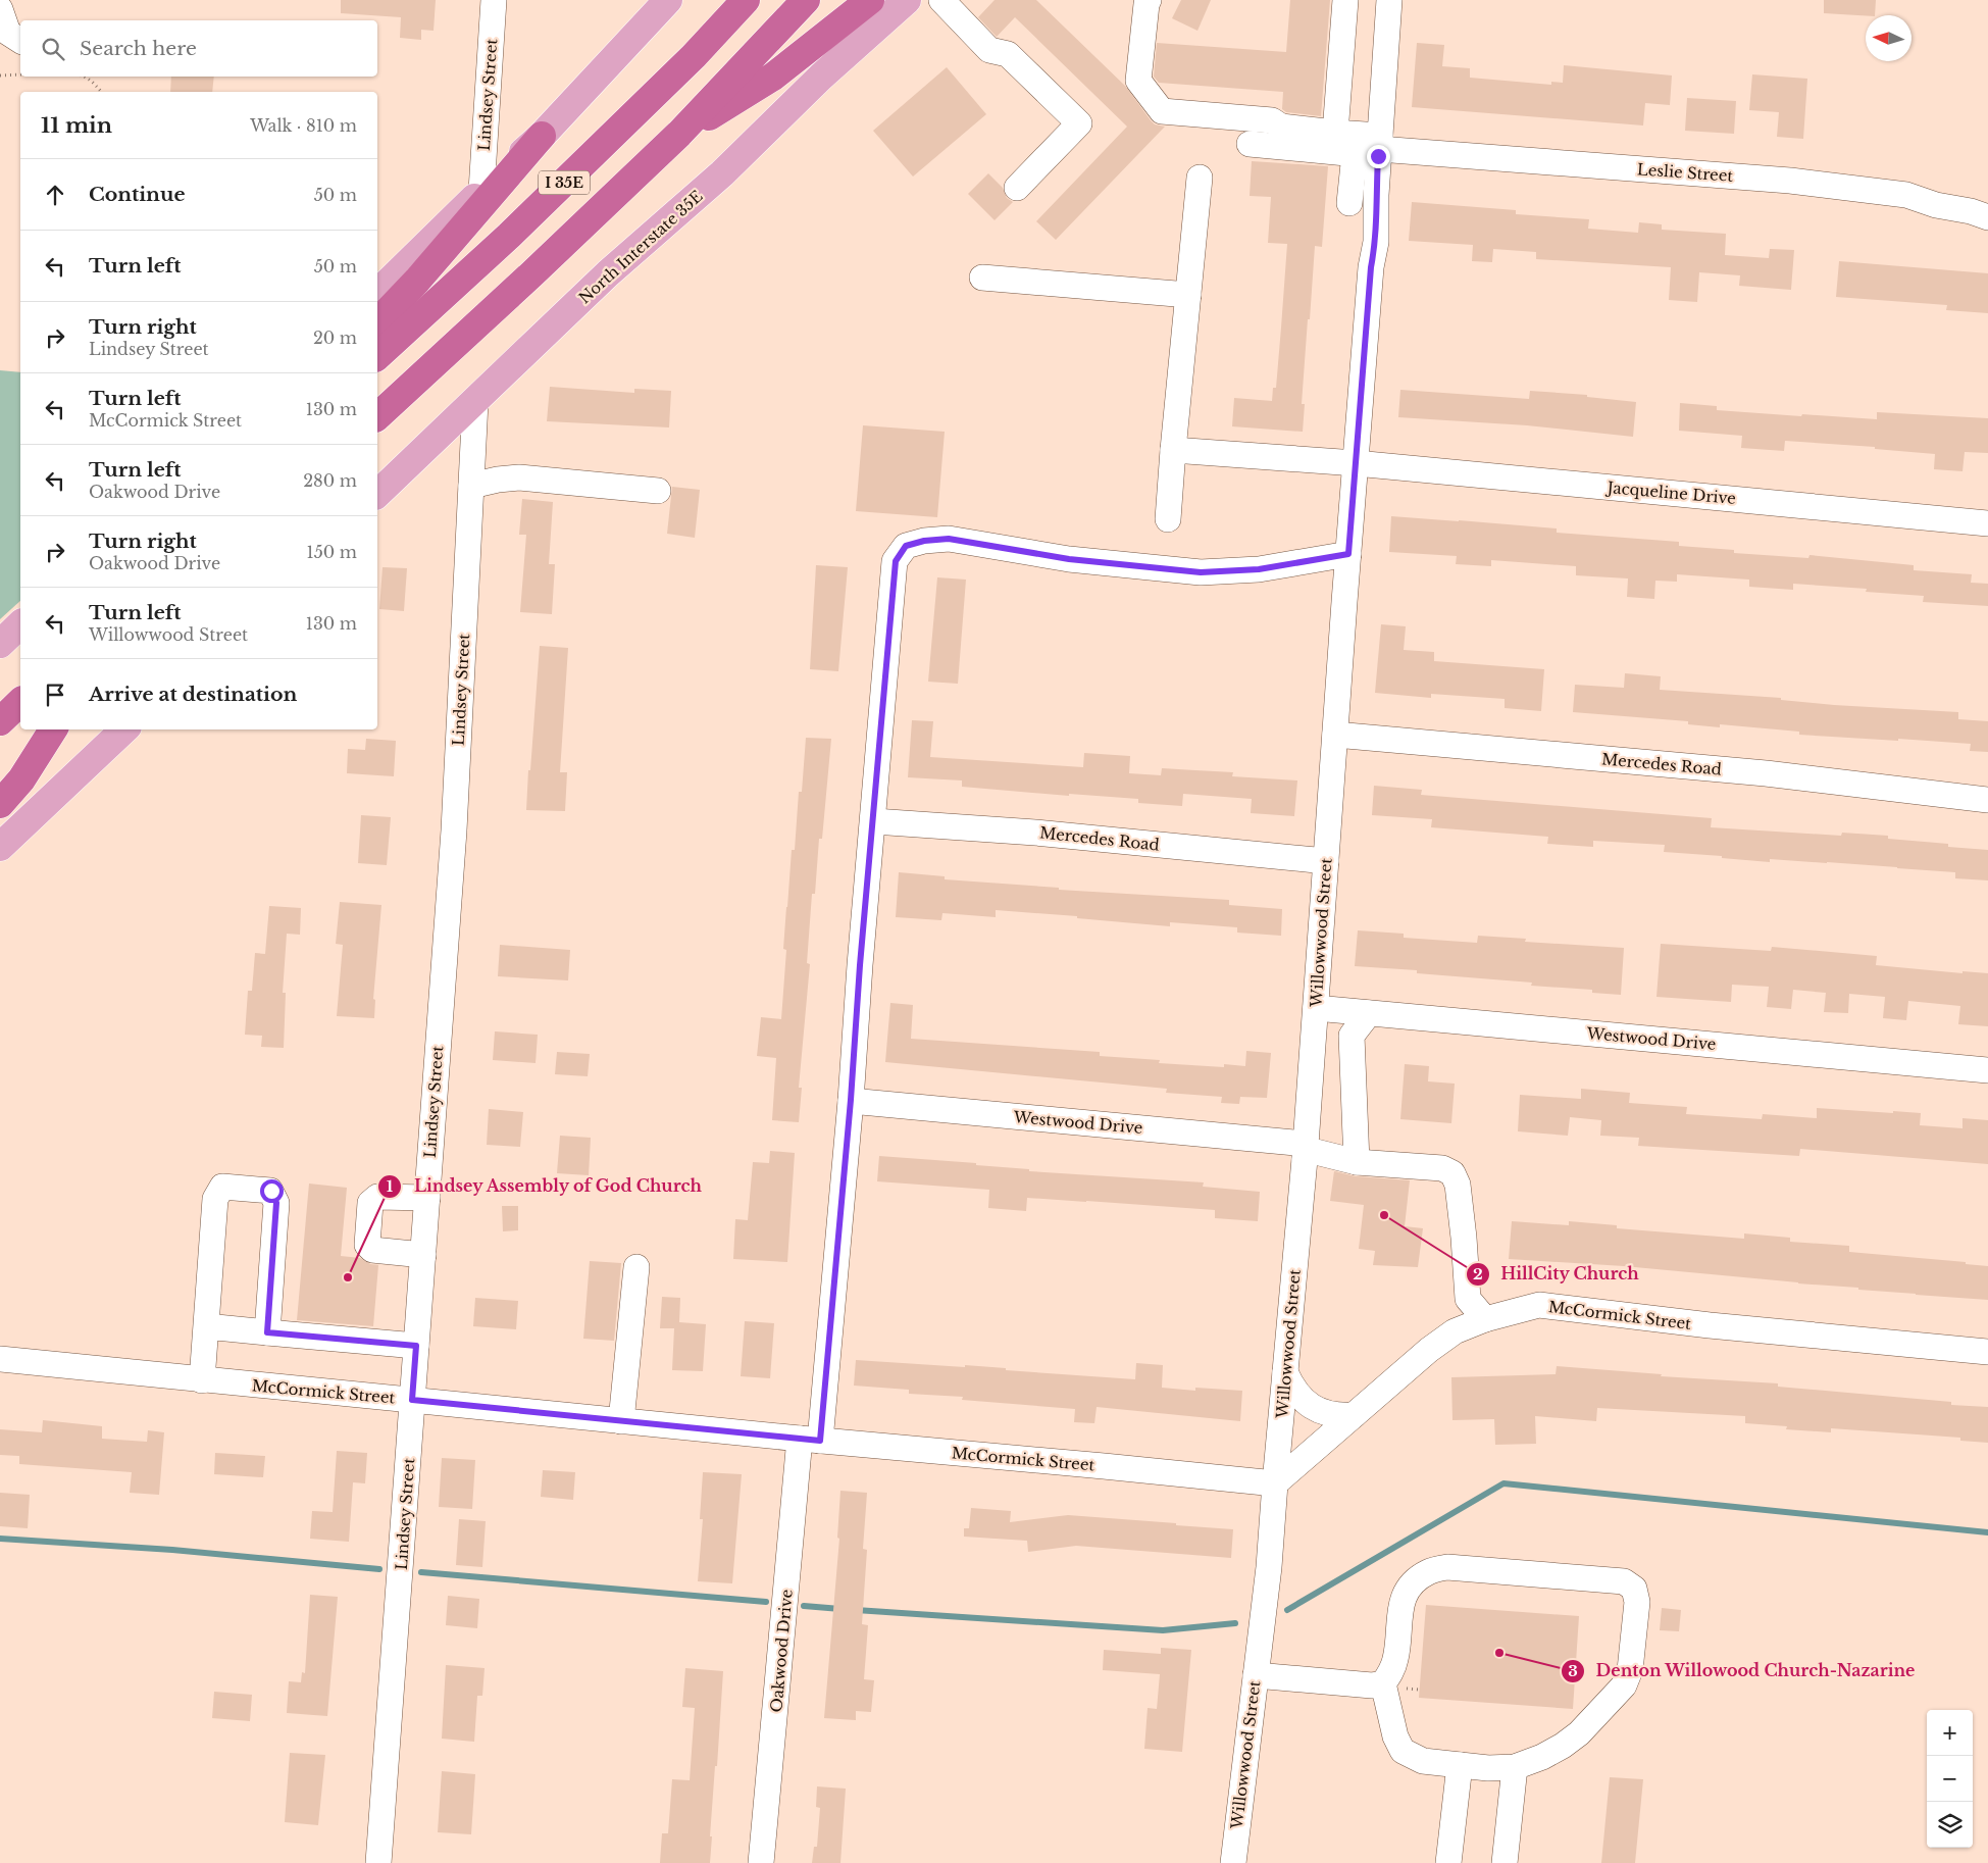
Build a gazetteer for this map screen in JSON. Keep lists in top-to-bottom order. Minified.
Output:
{"streets":{"highway":["I 35E"],"main road":["North Interstate 35E"],"street":["Lindsey Street","Leslie Street","Jacqueline Drive","Mercedes Road","Willowwood Street","Westwood Drive","McCormick Street","Oakwood Drive"]},"crossings":[["Lindsey Street","North Interstate 35E"],["Lindsey Street","McCormick Street"],["Leslie Street","Willowwood Street"],["Jacqueline Drive","Willowwood Street"],["Mercedes Road","Willowwood Street"],["Mercedes Road","Oakwood Drive"],["Willowwood Street","Westwood Drive"],["Willowwood Street","McCormick Street"],["Willowwood Street","Oakwood Drive"],["Westwood Drive","Oakwood Drive"],["McCormick Street","Oakwood Drive"]],"places":["HillCity Church","Lindsey Assembly of God Church","Denton Willowood Church-Nazarine"],"north":"left","page":{"search":"Search here","heading":["11 min","Walk · 810 m"],"list":[["Continue","50 m"],["Turn left","50 m"],["Turn right","Lindsey Street","20 m"],["Turn left","McCormick Street","130 m"],["Turn left","Oakwood Drive","280 m"],["Turn right","Oakwood Drive","150 m"],["Turn left","Willowwood Street","130 m"],"Arrive at destination"],"map_buttons":["+","−"]}}
